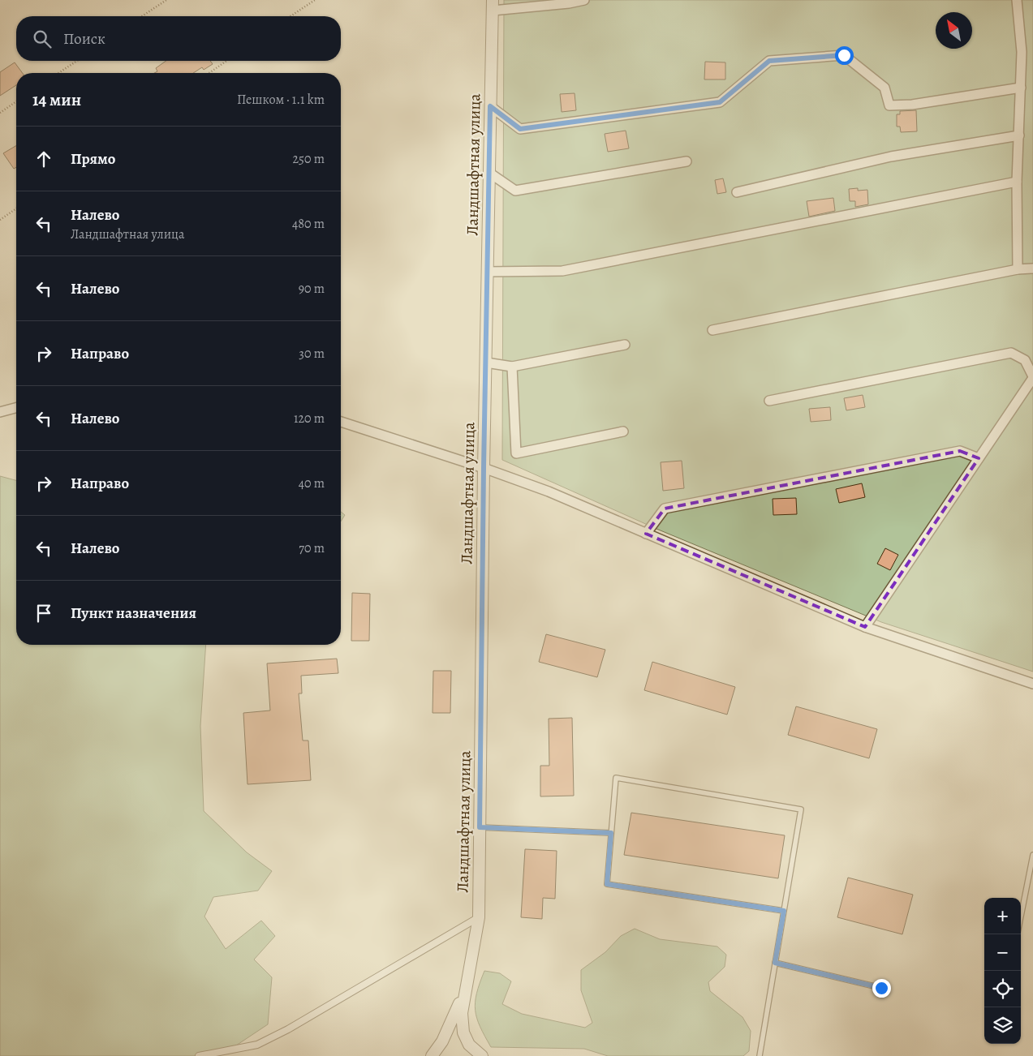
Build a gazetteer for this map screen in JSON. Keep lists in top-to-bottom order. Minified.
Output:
{"streets":{"street":["Ландшафтная улица"]},"north":"top left","page":{"search":"Поиск","heading":["14 мин","Пешком · 1.1 km"],"list":[["Прямо","250 m"],["Налево","Ландшафтная улица","480 m"],["Налево","90 m"],["Направо","30 m"],["Налево","120 m"],["Направо","40 m"],["Налево","70 m"],"Пункт назначения"],"map_buttons":["+","−"]}}
